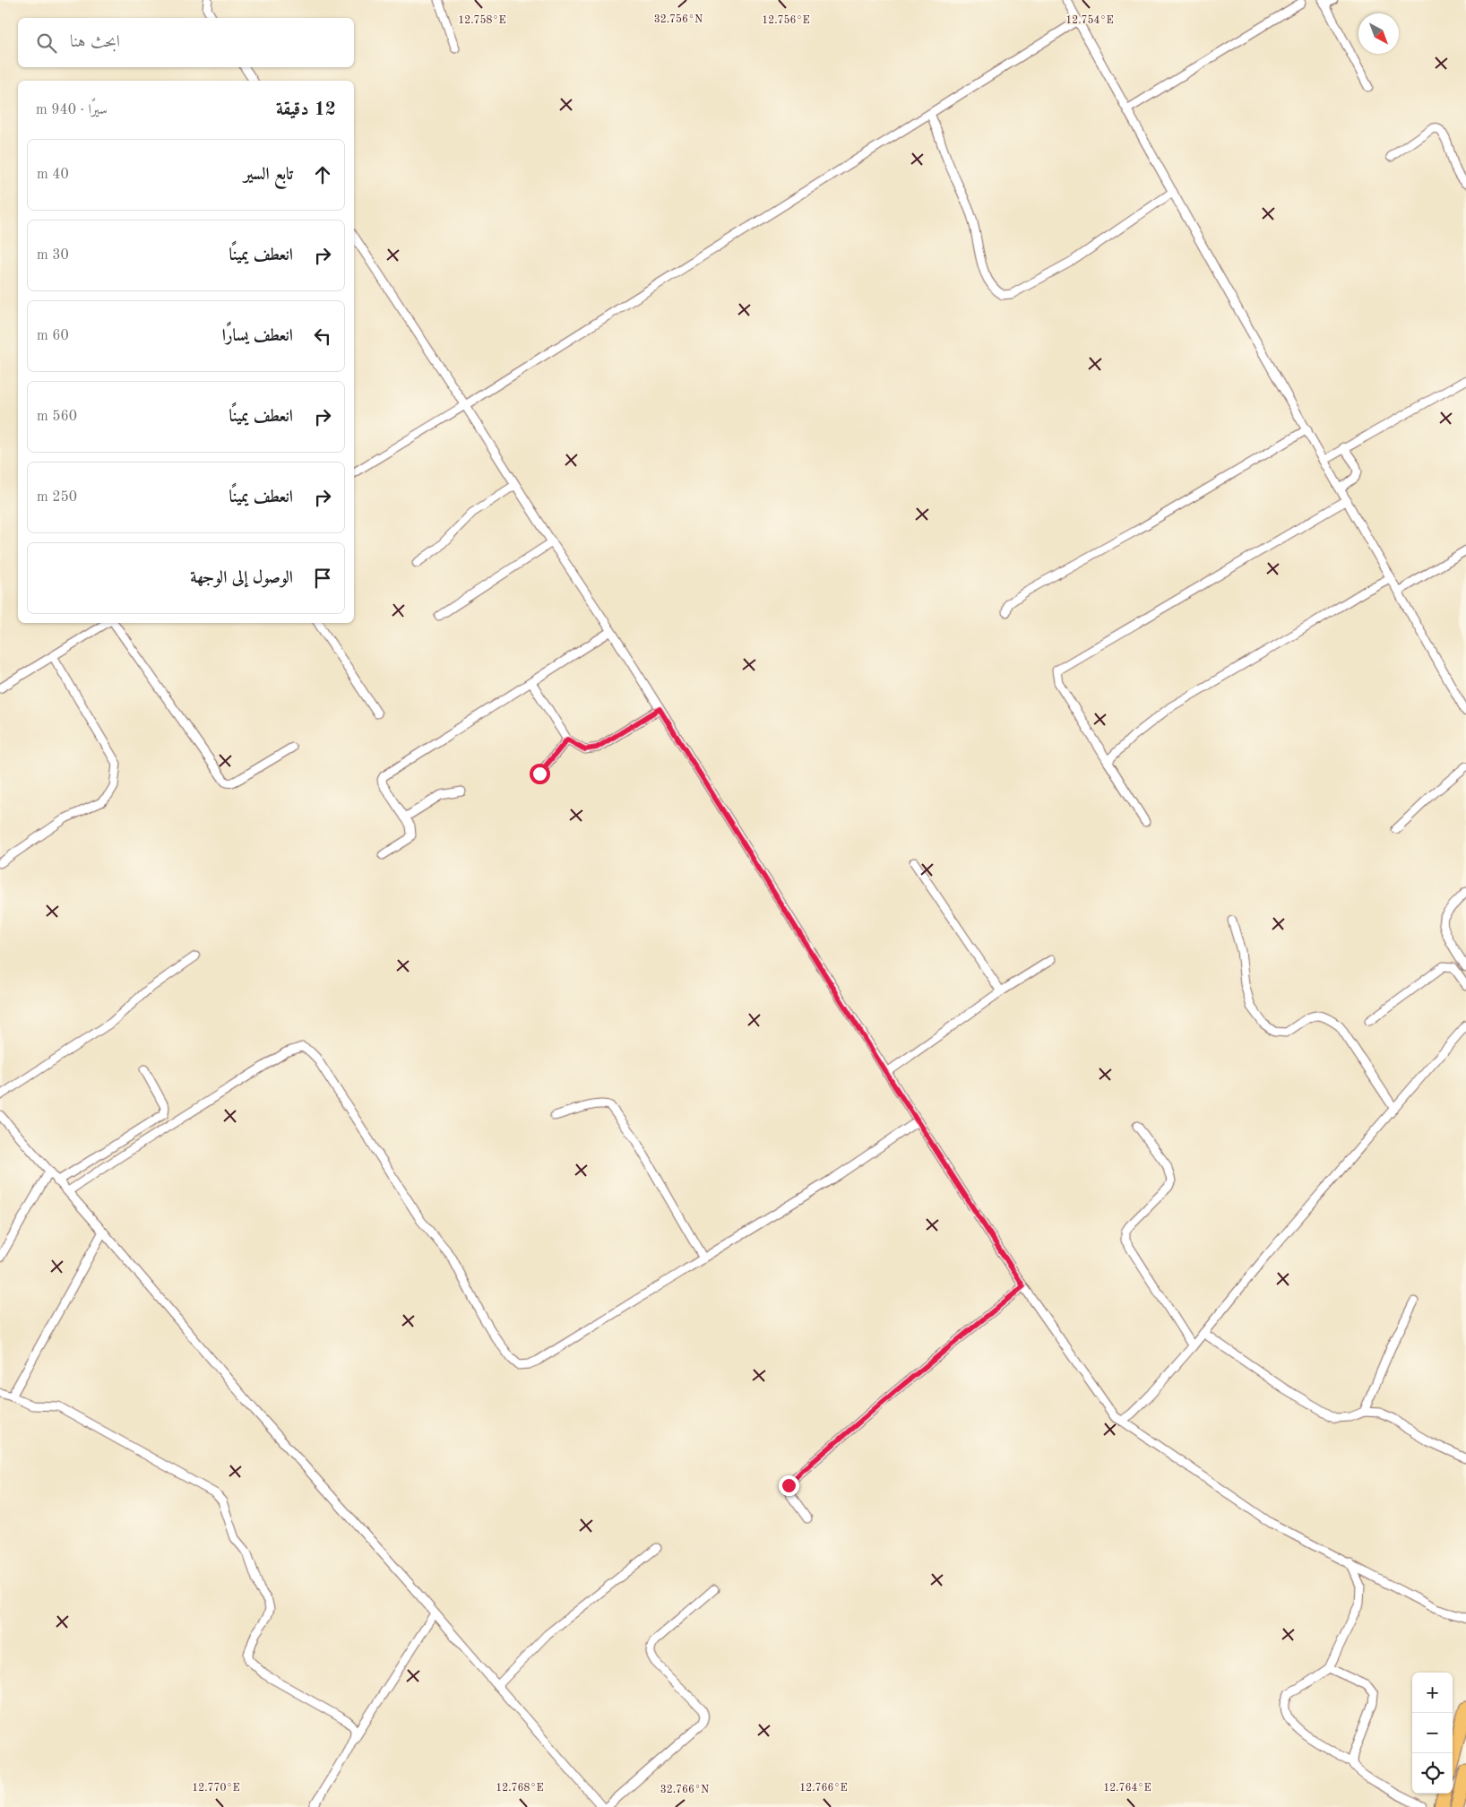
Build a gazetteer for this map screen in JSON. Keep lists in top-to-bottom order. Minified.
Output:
{"north":"bottom right","page":{"search":"ابحث هنا","heading":["12 دقيقة","سيرًا · 940 m"],"list":[["تابع السير","40 m"],["انعطف يمينًا","30 m"],["انعطف يسارًا","60 m"],["انعطف يمينًا","560 m"],["انعطف يمينًا","250 m"],"الوصول إلى الوجهة"],"map_buttons":["+","−"]},"coordinates":["32.756°N","12.758°E","12.756°E","12.754°E","12.770°E","12.768°E","12.766°E","12.764°E","32.766°N"]}
